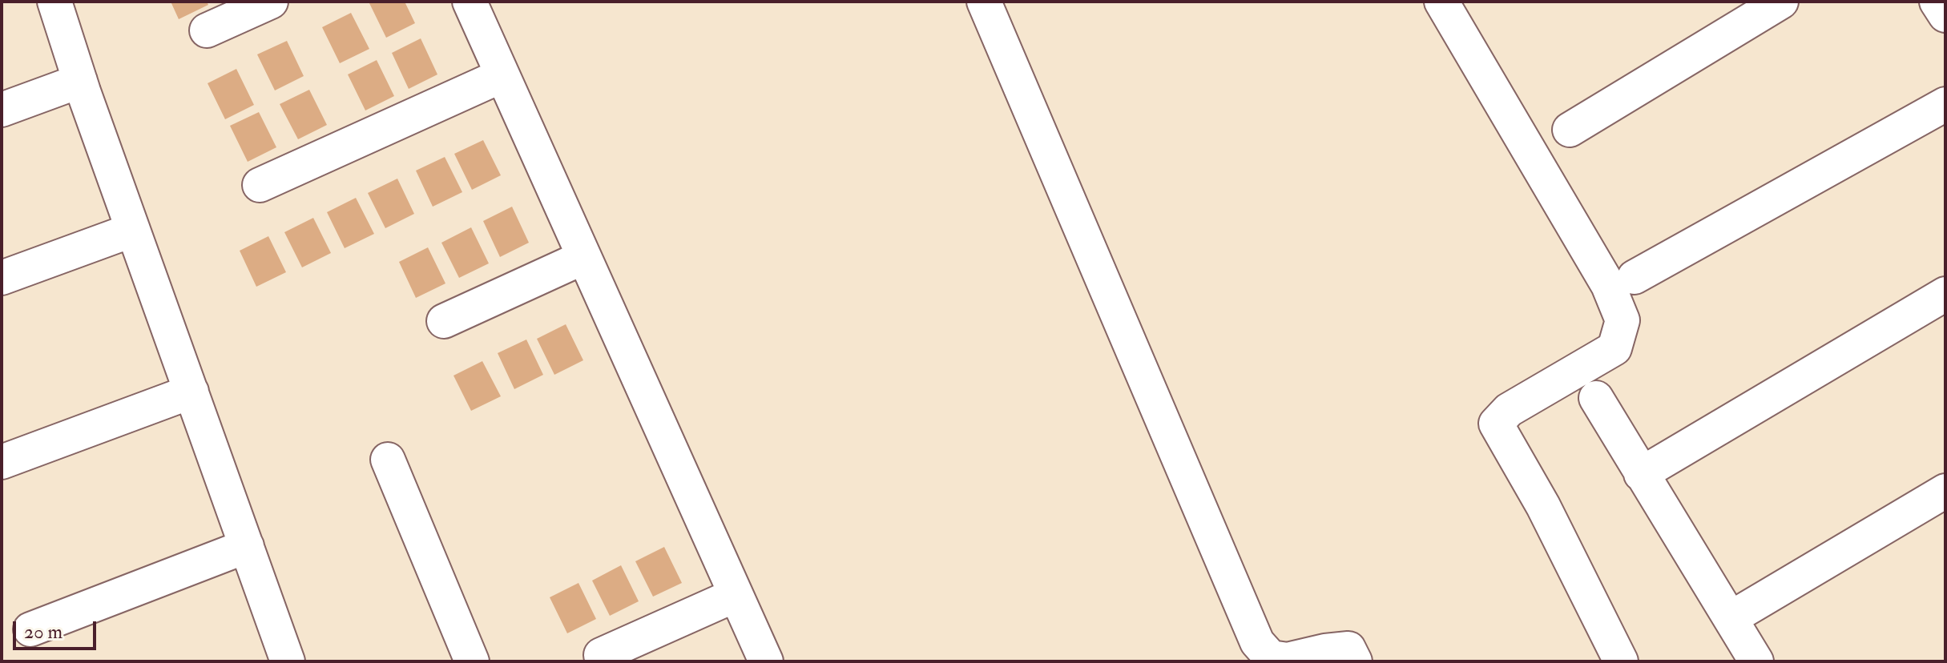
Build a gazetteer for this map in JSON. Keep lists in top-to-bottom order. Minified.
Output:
{"scale_bar":"20 m"}
